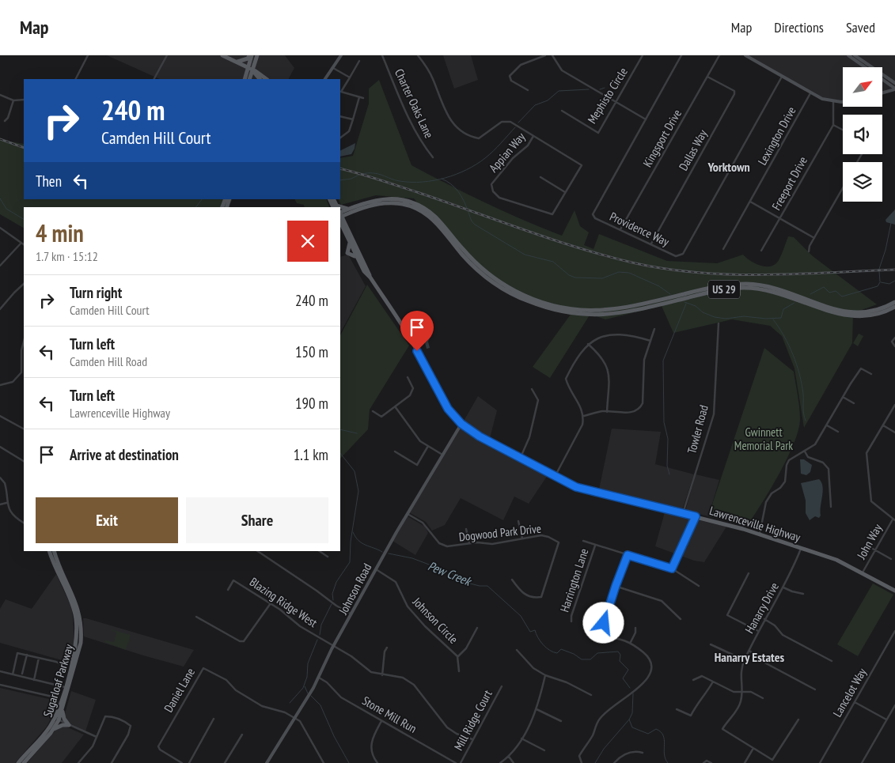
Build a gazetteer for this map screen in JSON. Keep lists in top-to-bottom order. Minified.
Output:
{"streets":{"main road":["US 29","Lawrenceville Highway","Sugarloaf Parkway"],"street":["Mephisto Circle","Charter Oaks Lane","Lexington Drive","Kingsport Drive","Dallas Way","Appian Way","Freeport Drive","Providence Way","Towler Road","Dogwood Park Drive","John Way","Harrington Lane","Johnson Road","Blazing Ridge West","Hanarry Drive","Johnson Circle","Daniel Lane","Lancelot Way","Stone Mill Run","Mill Ridge Court"]},"crossings":[["Kingsport Drive","Dallas Way"],["Kingsport Drive","Providence Way"],["Dallas Way","Providence Way"],["Towler Road","Lawrenceville Highway"],["Lawrenceville Highway","John Way"],["Lawrenceville Highway","Johnson Road"],["Lawrenceville Highway","Hanarry Drive"],["Dogwood Park Drive","Johnson Road"],["Johnson Road","Blazing Ridge West"],["Johnson Road","Johnson Circle"],["Johnson Road","Daniel Lane"],["Johnson Road","Stone Mill Run"],["Blazing Ridge West","Mill Ridge Court"]],"districts":["Yorktown","Hanarry Estates"],"water":["Pew Creek"],"parks":["Gwinnett Memorial Park"],"north":"top right","page":{"header":"Map","nav":["Map","Directions","Saved"],"turn":["240 m","Camden Hill Court"],"then":"Then","heading":["4 min","1.7 km · 15:12"],"list":[{"name":"Turn right","note":"Camden Hill Court","value":"240 m"},{"name":"Turn left","note":"Camden Hill Road","value":"150 m"},{"name":"Turn left","note":"Lawrenceville Highway","value":"190 m"},{"name":"Arrive at destination","value":"1.1 km"}],"buttons":["Exit","Share"]}}
